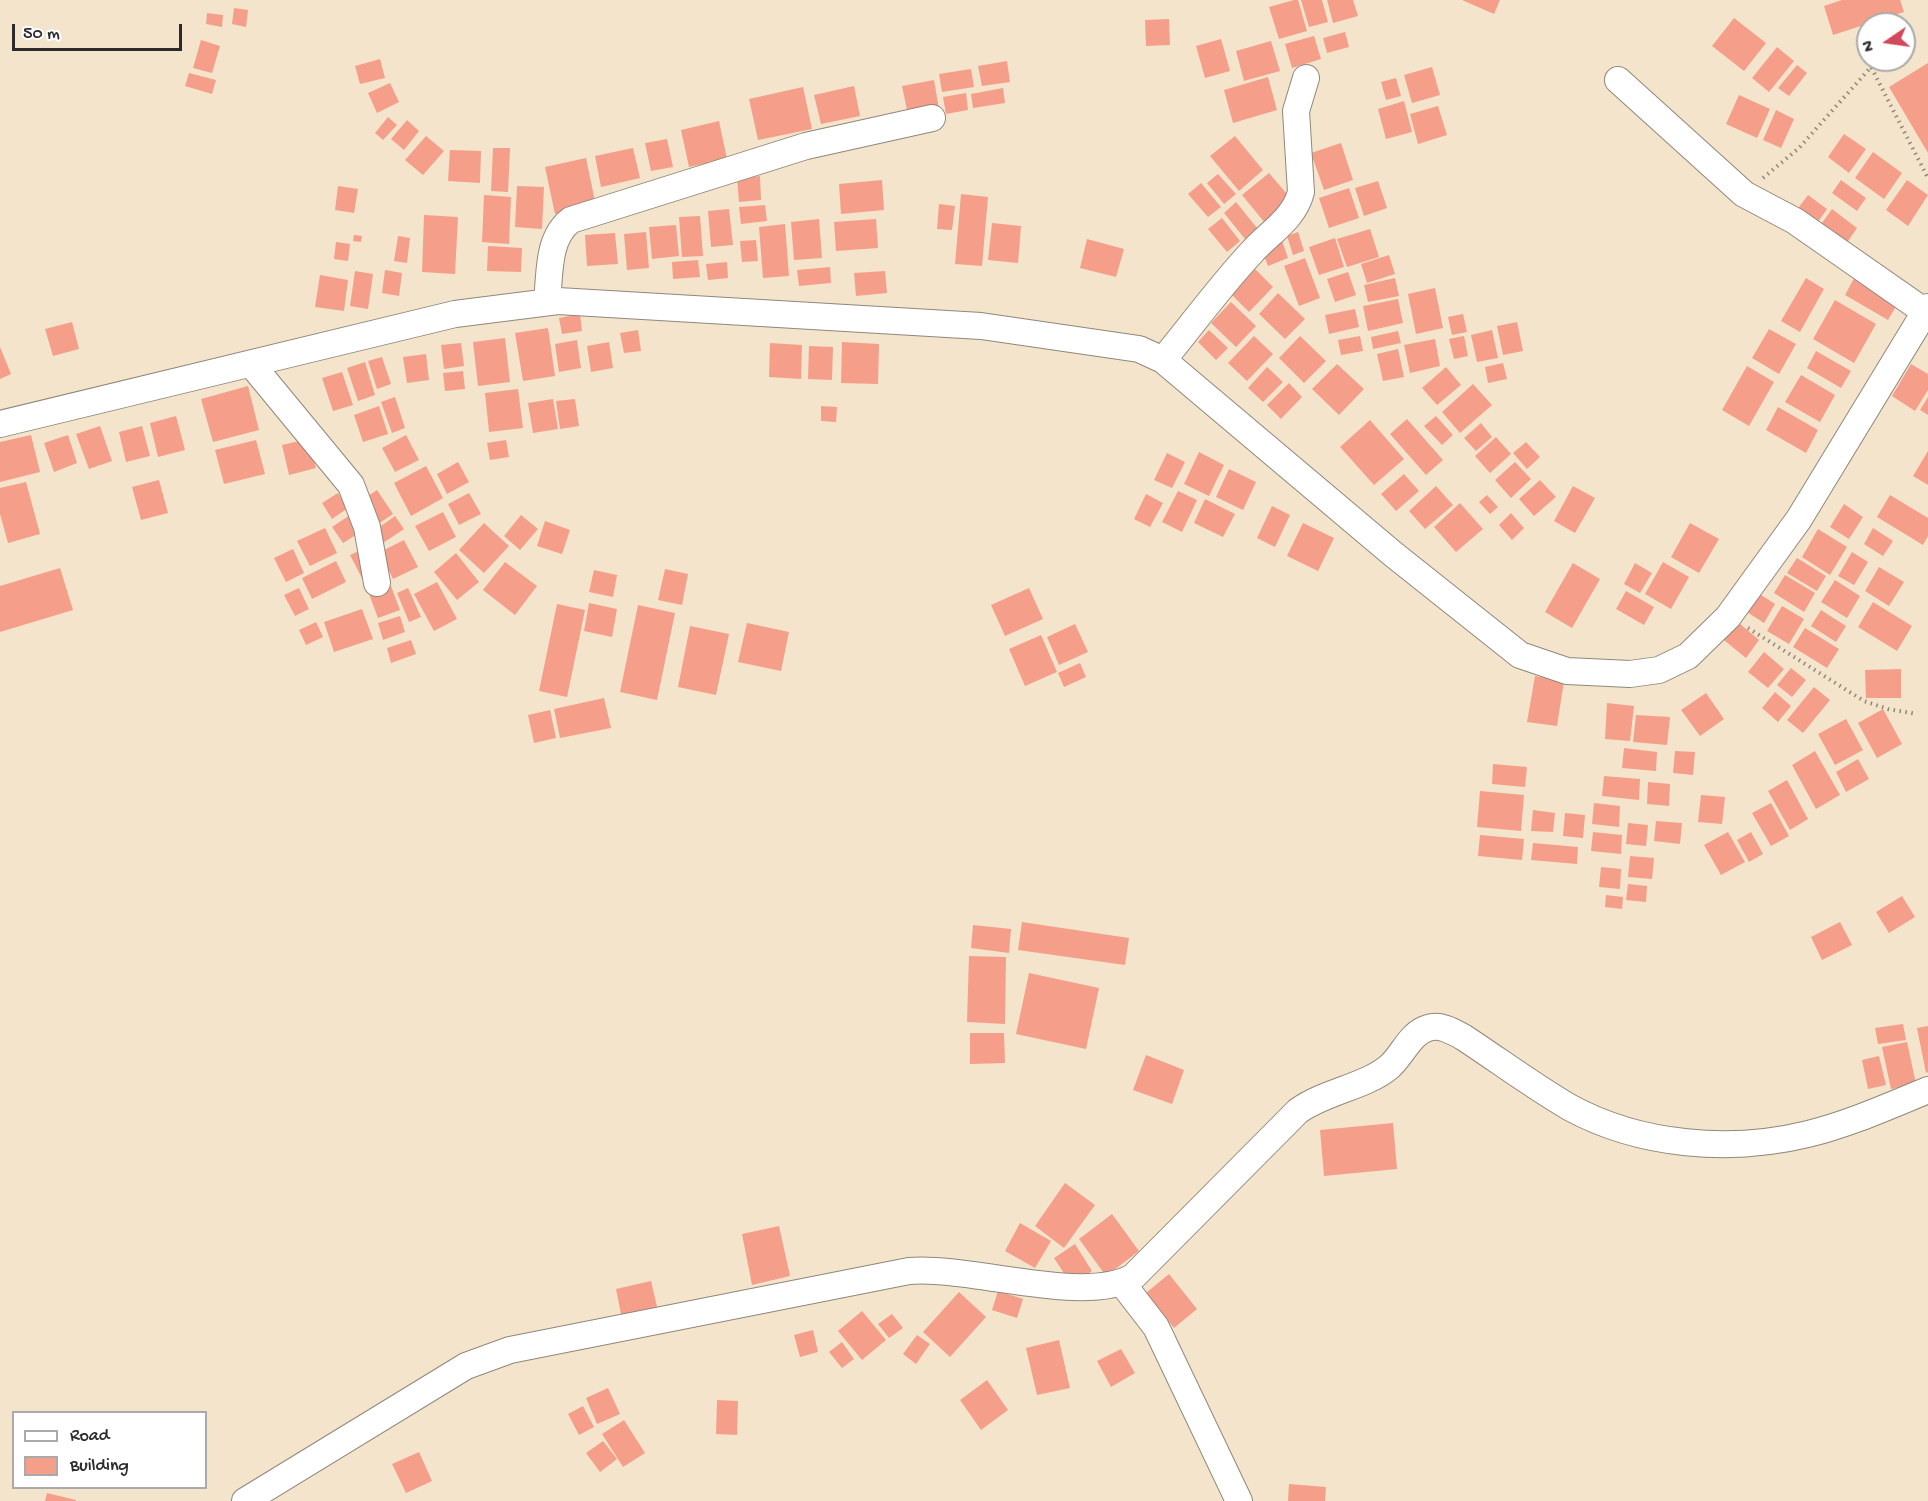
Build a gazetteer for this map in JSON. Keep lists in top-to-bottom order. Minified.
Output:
{"legend":["Road","Building"],"scale_bar":"50 m","north":"left"}
